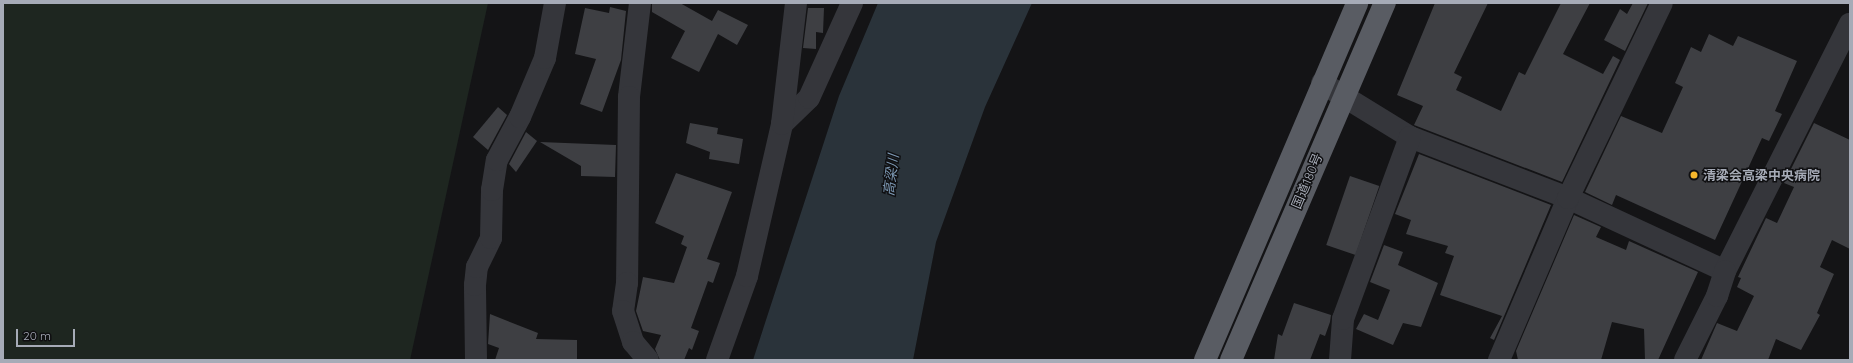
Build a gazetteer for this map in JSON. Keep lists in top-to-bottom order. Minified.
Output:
{"streets":{"highway":["国道180号"]},"water":["高梁川"],"places":["清梁会高梁中央病院"],"scale_bar":"20 m"}
